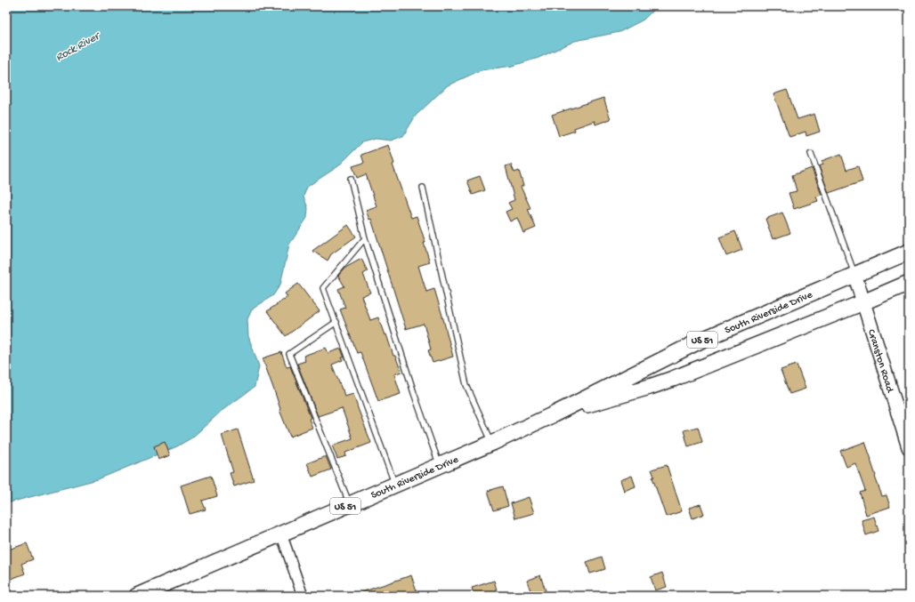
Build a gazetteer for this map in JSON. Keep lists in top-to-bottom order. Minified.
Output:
{"streets":{"main road":["South Riverside Drive","US 51"],"street":["Cranston Road"]},"crossings":[["South Riverside Drive","Cranston Road"]],"water":["Rock River"]}
